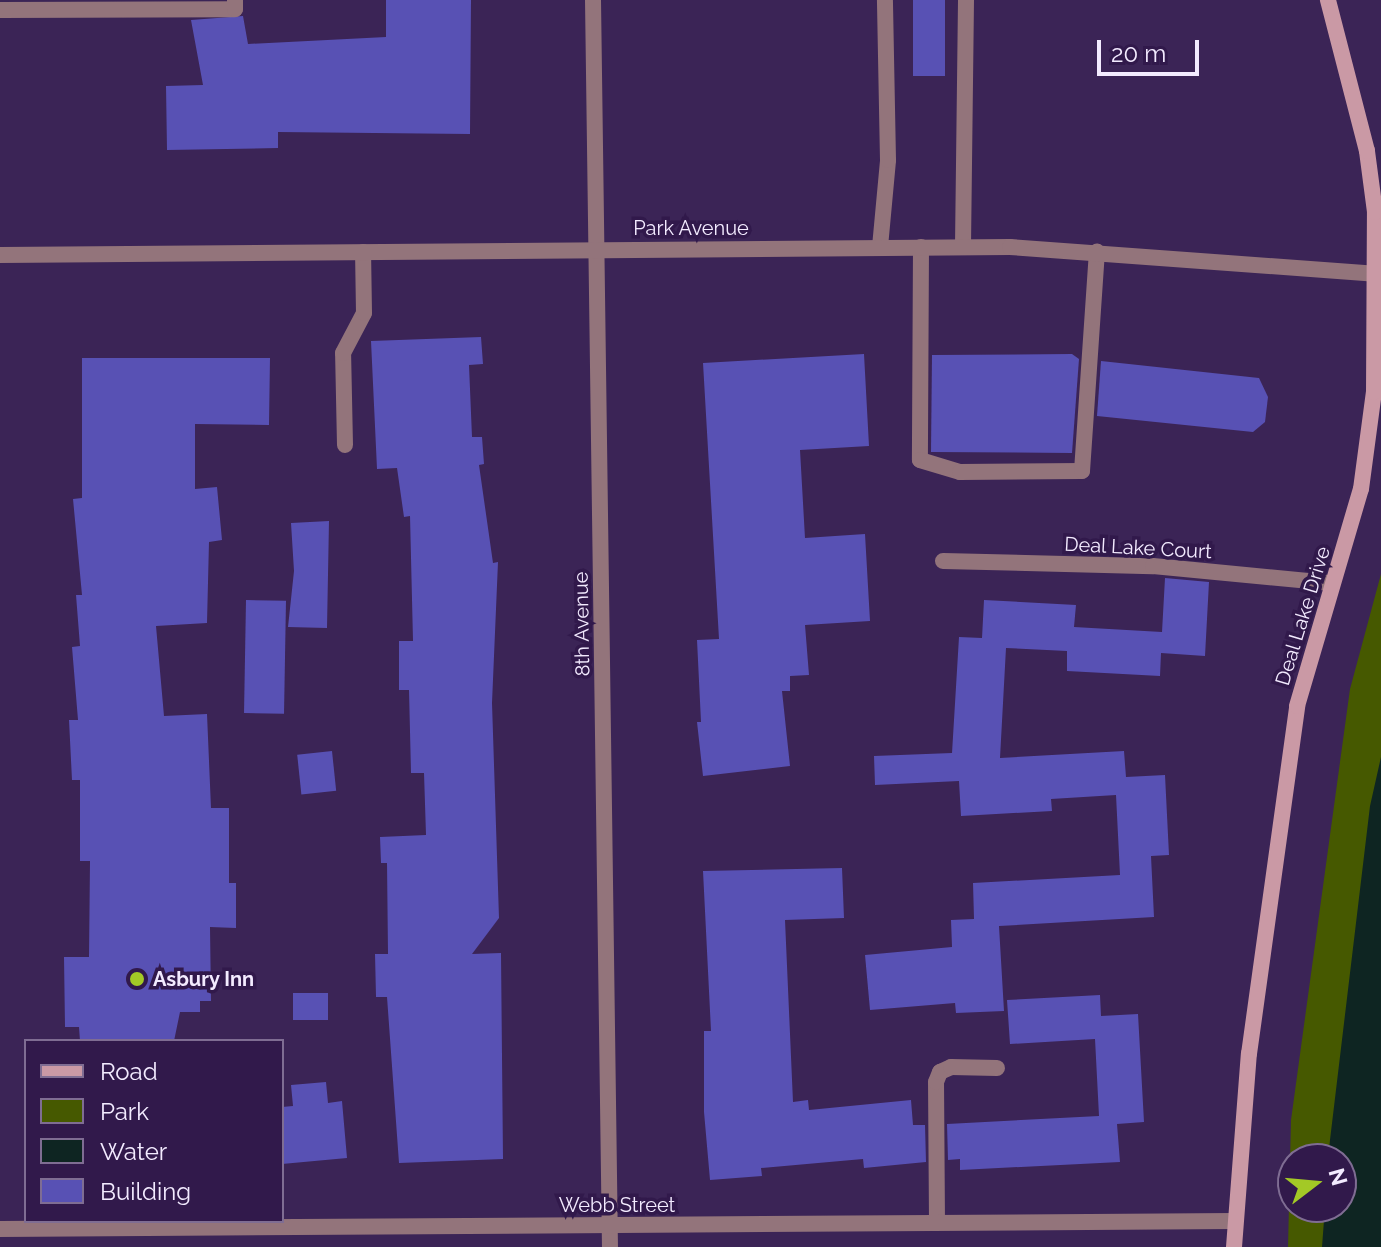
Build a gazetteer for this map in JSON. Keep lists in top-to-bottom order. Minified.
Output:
{"streets":{"street":["Park Avenue","Deal Lake Court","Deal Lake Drive","8th Avenue","Webb Street"]},"crossings":[["Park Avenue","Deal Lake Drive"],["Park Avenue","8th Avenue"],["Deal Lake Court","Deal Lake Drive"],["Deal Lake Drive","Webb Street"],["8th Avenue","Webb Street"]],"places":["Asbury Inn"],"legend":["Road","Park","Water","Building"],"scale_bar":"20 m","north":"right"}
